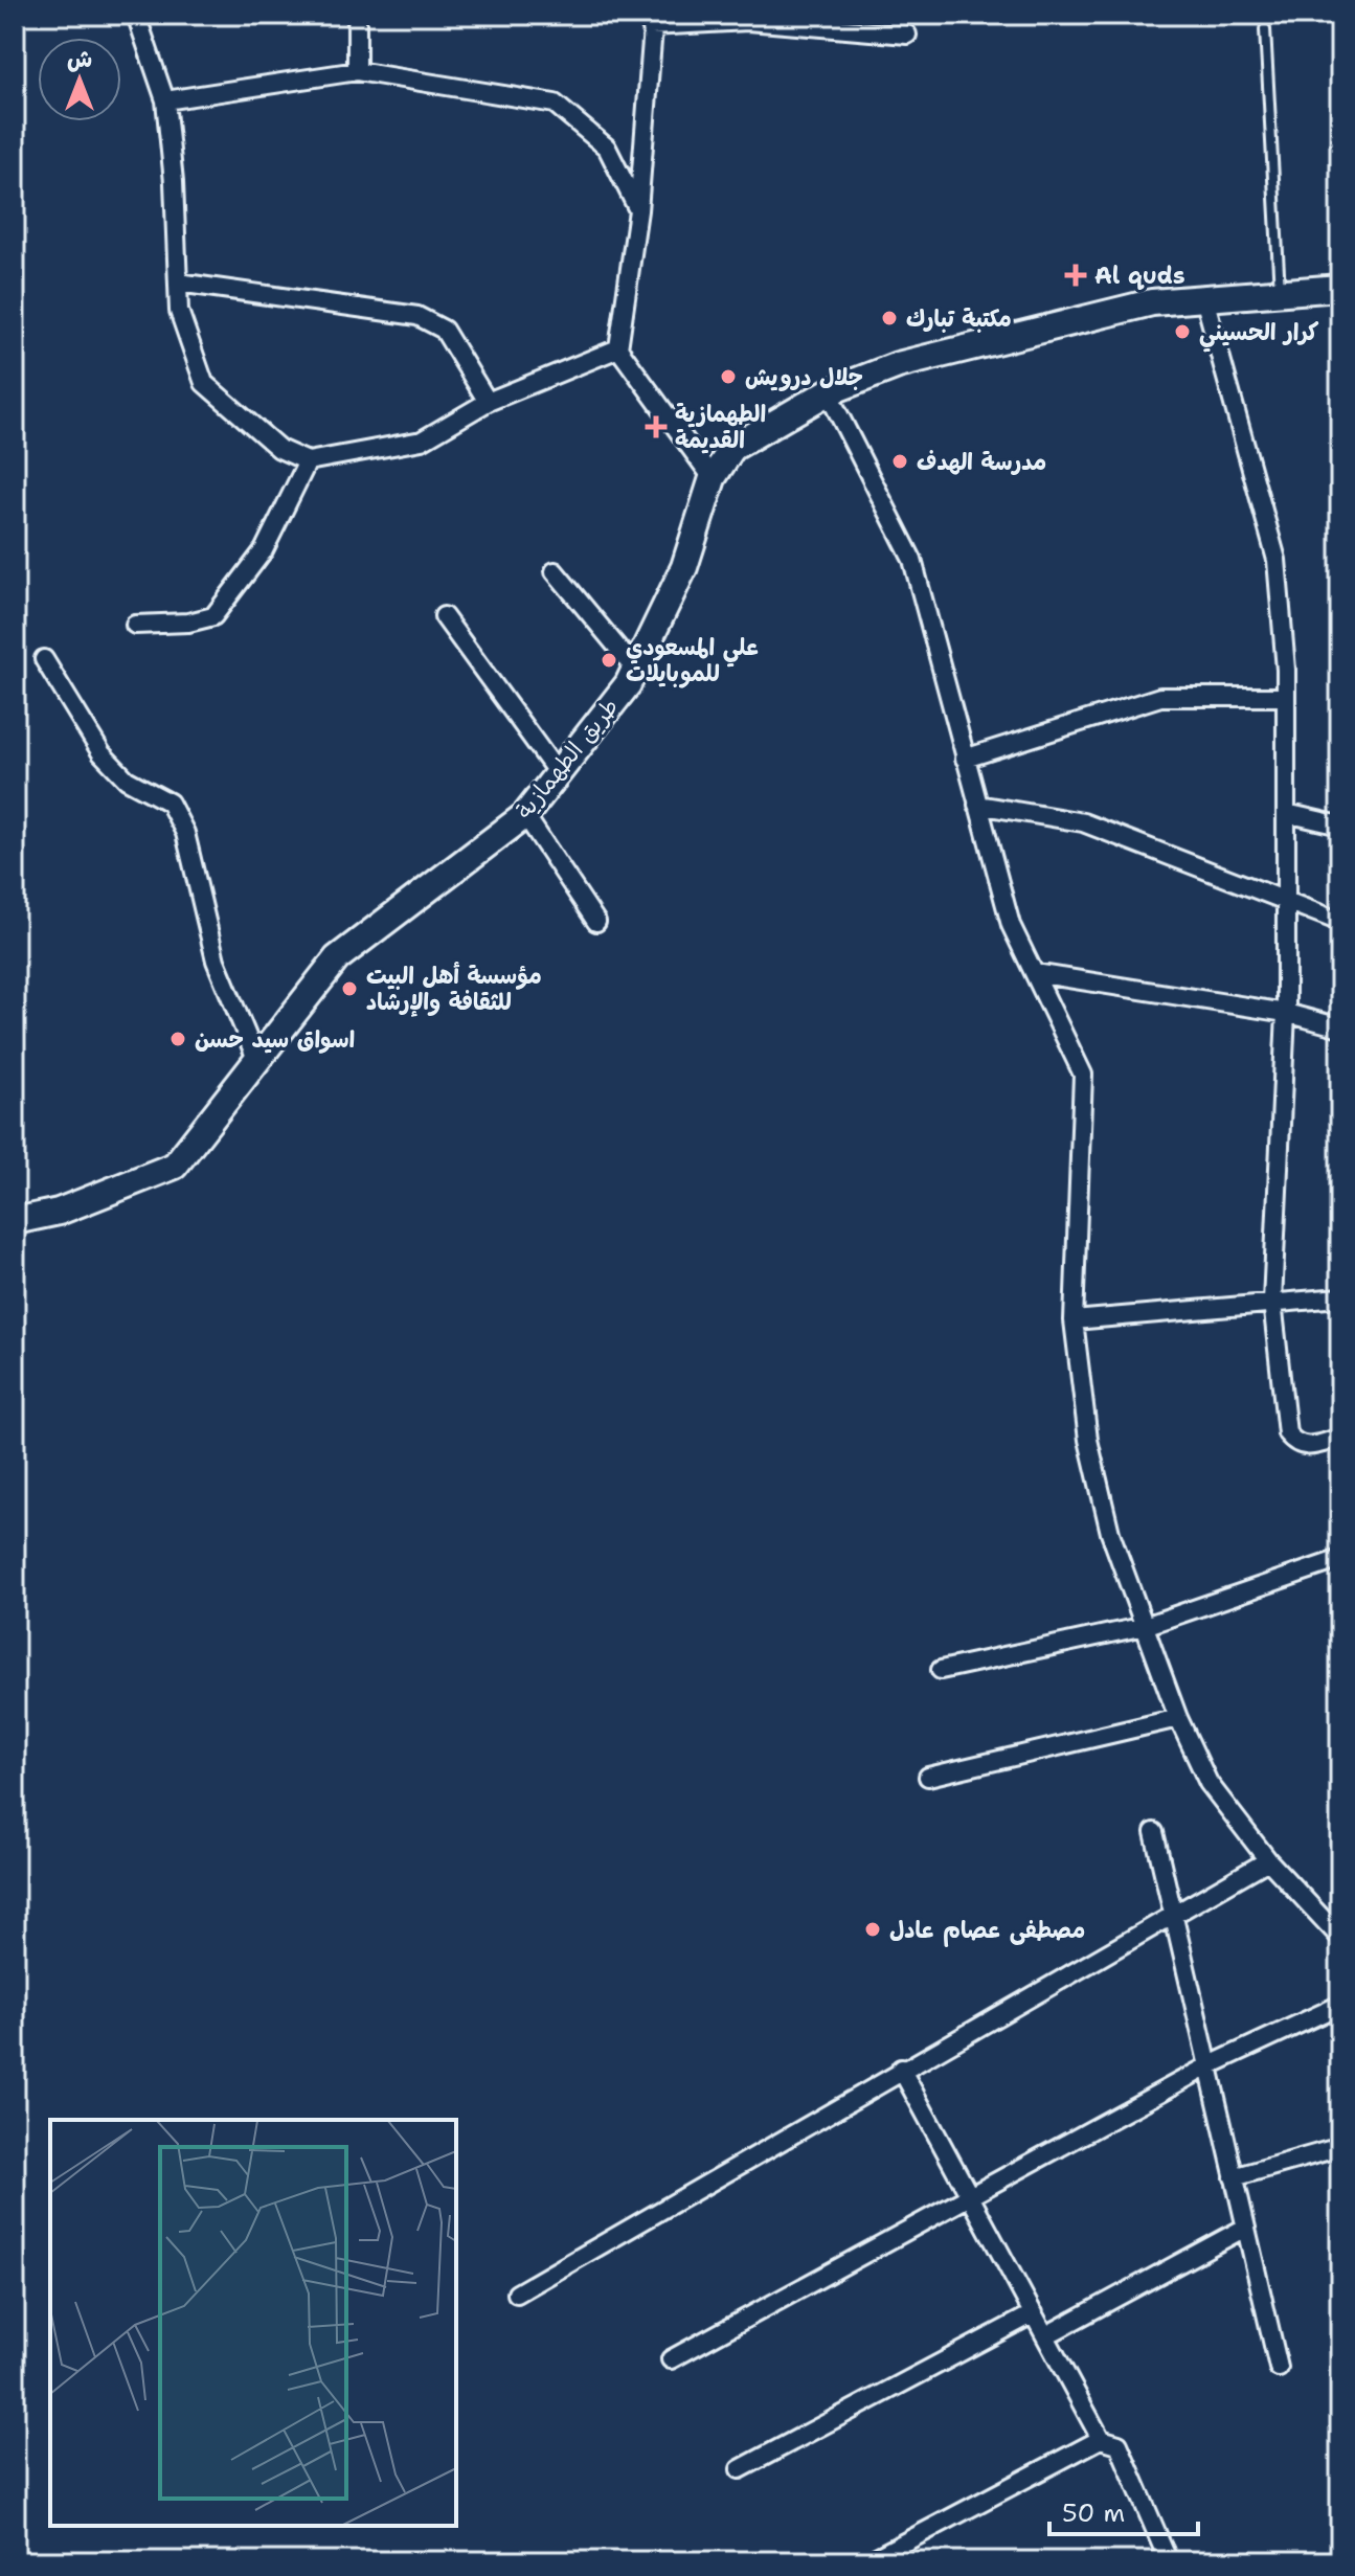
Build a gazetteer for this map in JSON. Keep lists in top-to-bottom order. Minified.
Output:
{"streets":{"main road":["طريق الطهمازية"]},"places":{"health":["Al quds","الطهمازية القديمة"],"other":["مكتبة تبارك","كرار الحسيني","جلال درويش","مدرسة الهدف","علي المسعودي للموبايلات","مؤسسة أهل البيت للثقافة والإرشاد","اسواق سيد حسن","مصطفى عصام عادل"]},"scale_bar":"50 m","north":"top"}
